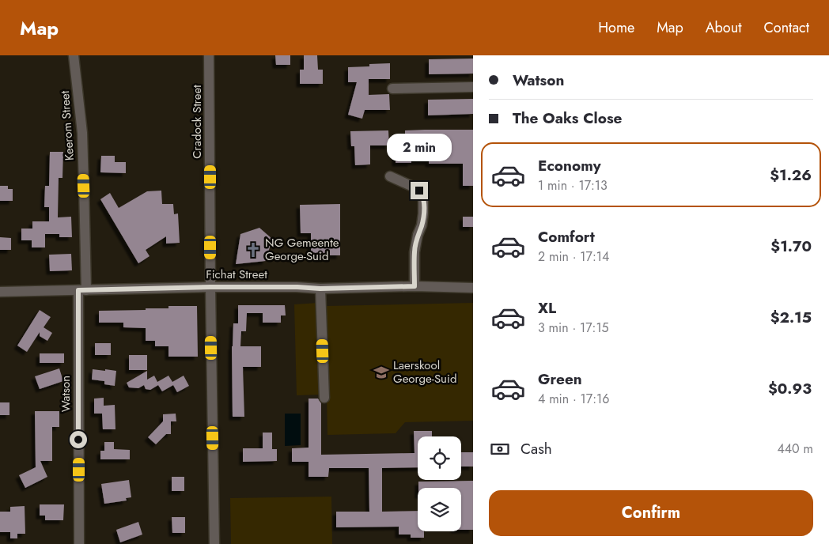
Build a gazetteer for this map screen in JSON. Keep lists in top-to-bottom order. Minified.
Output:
{"streets":{"street":["Cradock Street","Keerom Street","Fichat Street","Watson"]},"crossings":[["Cradock Street","Fichat Street"],["Keerom Street","Fichat Street"],["Keerom Street","Watson"],["Fichat Street","Watson"]],"places":{"church":["NG Gemeente George-Suid"],"school or university":["Laerskool George-Suid"]},"page":{"header":"Map","nav":["Home","Map","About","Contact"],"banner":["Watson","The Oaks Close"],"bubble":"2 min","list":[{"name":"Economy","note":"1 min · 17:13","value":"$1.26"},{"name":"Comfort","note":"2 min · 17:14","value":"$1.70"},{"name":"XL","note":"3 min · 17:15","value":"$2.15"},{"name":"Green","note":"4 min · 17:16","value":"$0.93"}],"pay":["Cash","440 m"],"buttons":"Confirm"}}
